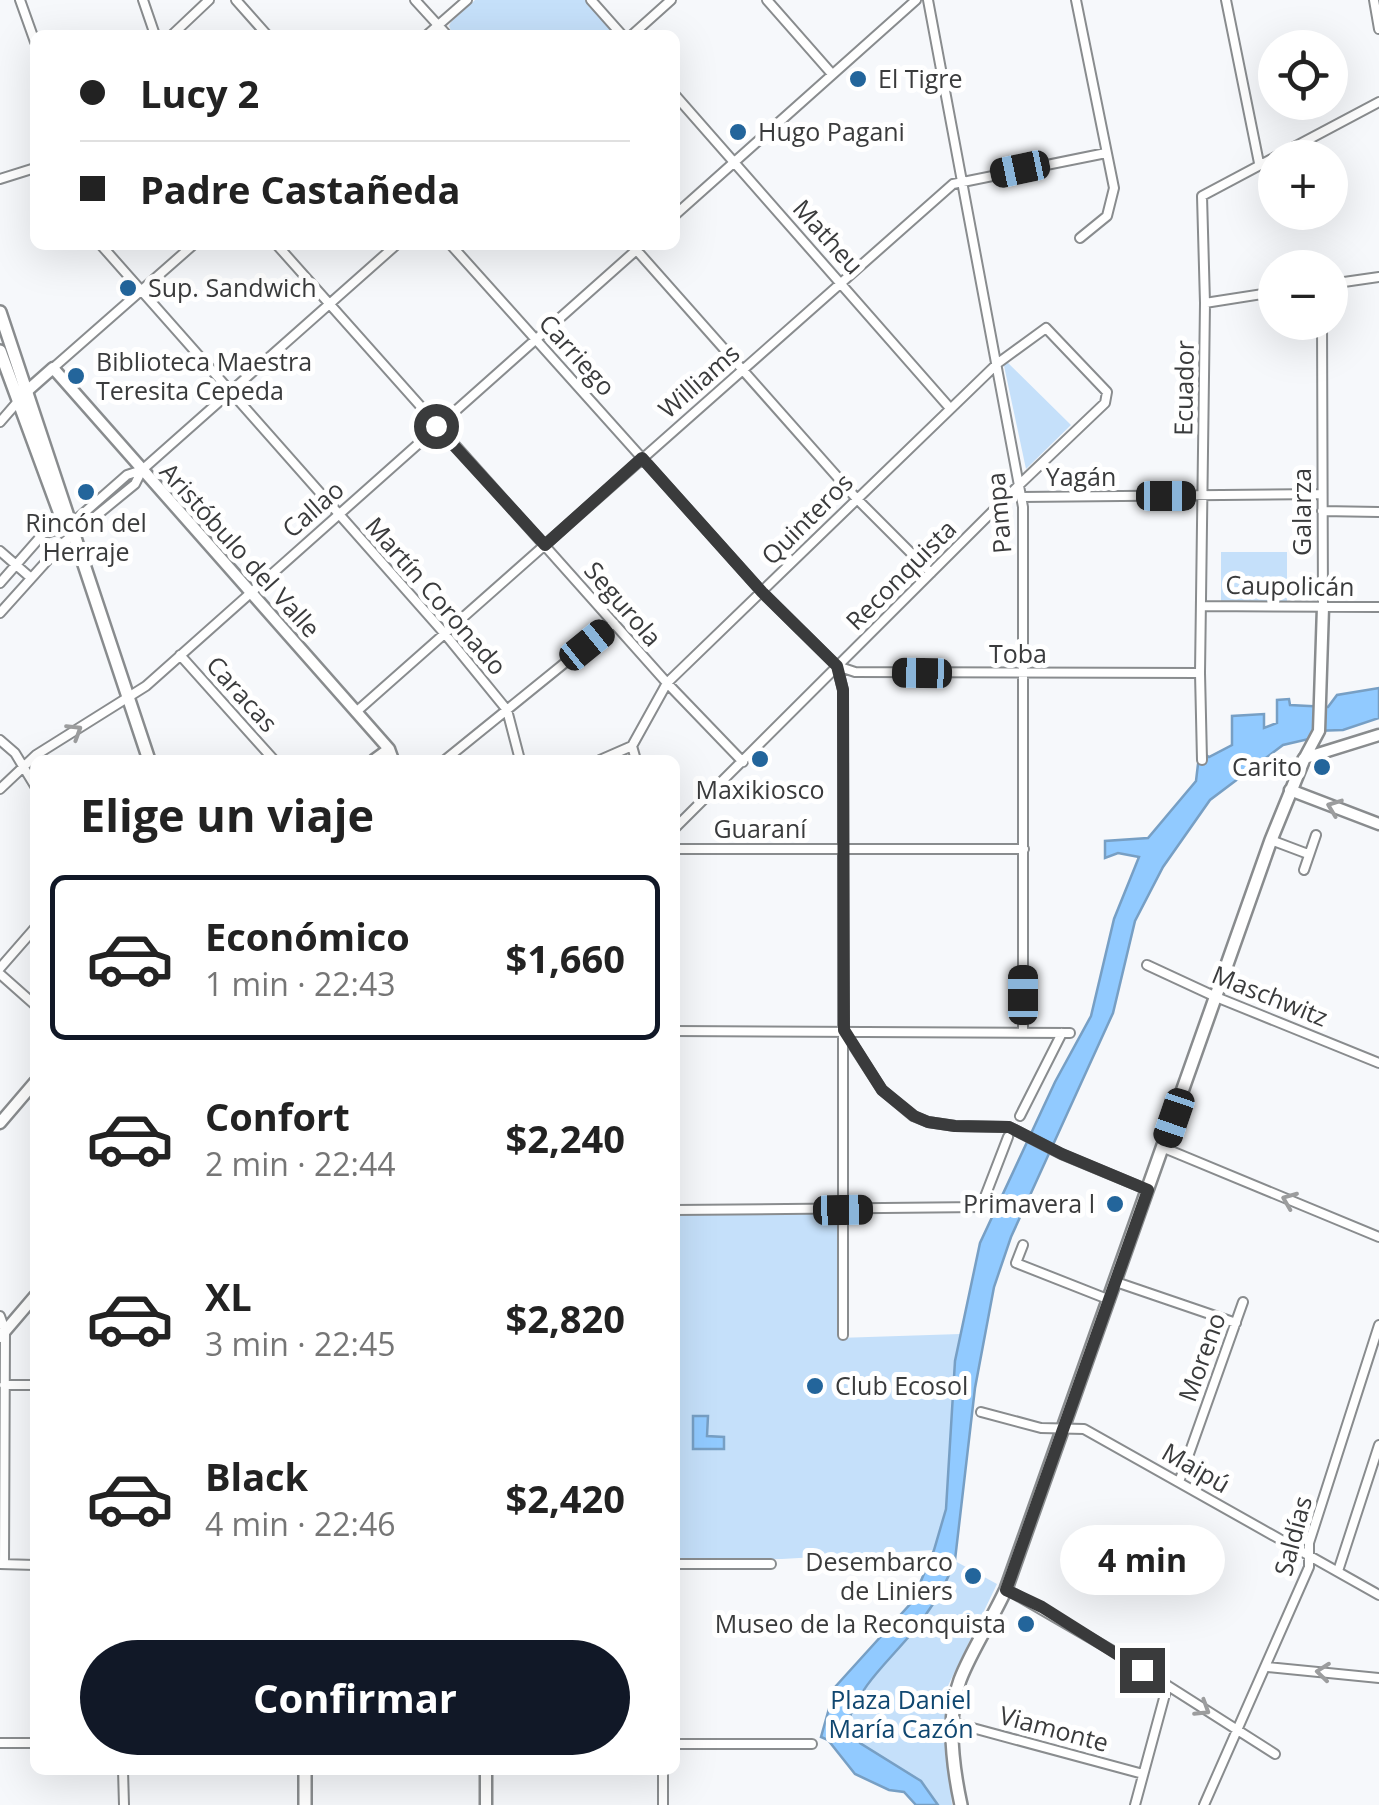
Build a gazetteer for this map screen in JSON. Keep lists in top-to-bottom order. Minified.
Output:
{"streets":{"street":["Matheu","Carriego","Williams","Ecuador","Yagán","Callao","Galarza","Pampa","Quinteros","Aristóbulo del Valle","Reconquista","Caupolicán","Martín Coronado","Segurola","Toba","Caracas","Guaraní","Maschwitz","Moreno","Maipú","Saldías","Viamonte"]},"crossings":[["Matheu","Williams"],["Matheu","Quinteros"],["Carriego","Williams"],["Carriego","Callao"],["Carriego","Quinteros"],["Carriego","Reconquista"],["Carriego","Toba"],["Williams","Pampa"],["Williams","Aristóbulo del Valle"],["Williams","Martín Coronado"],["Williams","Segurola"],["Ecuador","Yagán"],["Ecuador","Caupolicán"],["Ecuador","Toba"],["Yagán","Galarza"],["Yagán","Pampa"],["Callao","Aristóbulo del Valle"],["Callao","Martín Coronado"],["Callao","Segurola"],["Callao","Caracas"],["Galarza","Caupolicán"],["Pampa","Quinteros"],["Pampa","Reconquista"],["Pampa","Toba"],["Pampa","Guaraní"],["Quinteros","Reconquista"],["Quinteros","Segurola"],["Reconquista","Segurola"],["Reconquista","Toba"],["Moreno","Maipú"],["Maipú","Saldías"]],"parks":["Plaza Daniel María Cazón"],"places":["El Tigre","Hugo Pagani","Sup. Sandwich","Biblioteca Maestra Teresita Cepeda","Rincón del Herraje","Maxikiosco","Carito","Primavera l","Club Ecosol","Desembarco de Liniers","Museo de la Reconquista"],"page":{"map_buttons":["+","−"],"banner":["Lucy 2","Padre Castañeda"],"heading":"Elige un viaje","list":[{"name":"Económico","note":"1 min · 22:43","value":"$1,660"},{"name":"Confort","note":"2 min · 22:44","value":"$2,240"},{"name":"XL","note":"3 min · 22:45","value":"$2,820"},{"name":"Black","note":"4 min · 22:46","value":"$2,420"}],"bubble":"4 min","buttons":"Confirmar"}}
